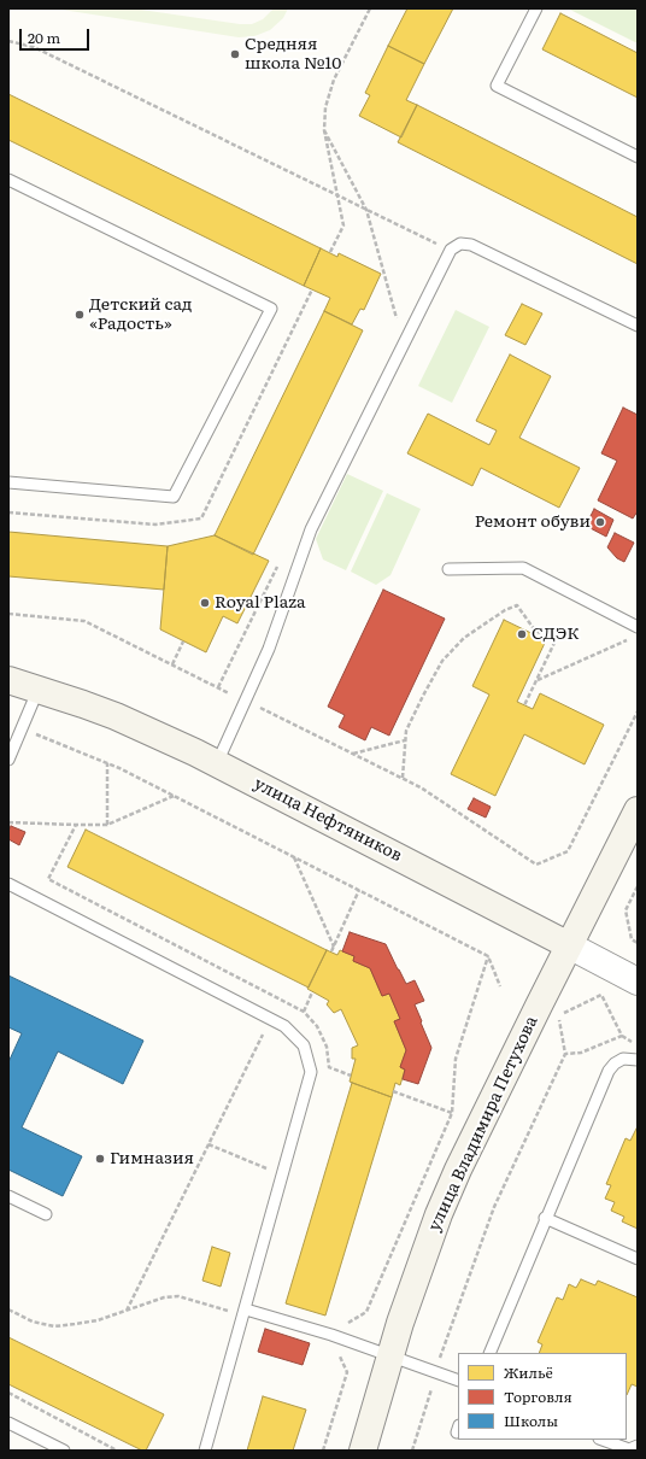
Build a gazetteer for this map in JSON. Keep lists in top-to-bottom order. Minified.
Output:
{"streets":{"main road":["улица Нефтяников","улица Владимира Петухова"]},"crossings":[["улица Нефтяников","улица Владимира Петухова"]],"places":["Средняя школа №10","Детский сад «Радость»","Ремонт обуви","Royal Plaza","СДЭК","Гимназия"],"legend":["Жильё","Торговля","Школы"],"scale_bar":"20 m"}
